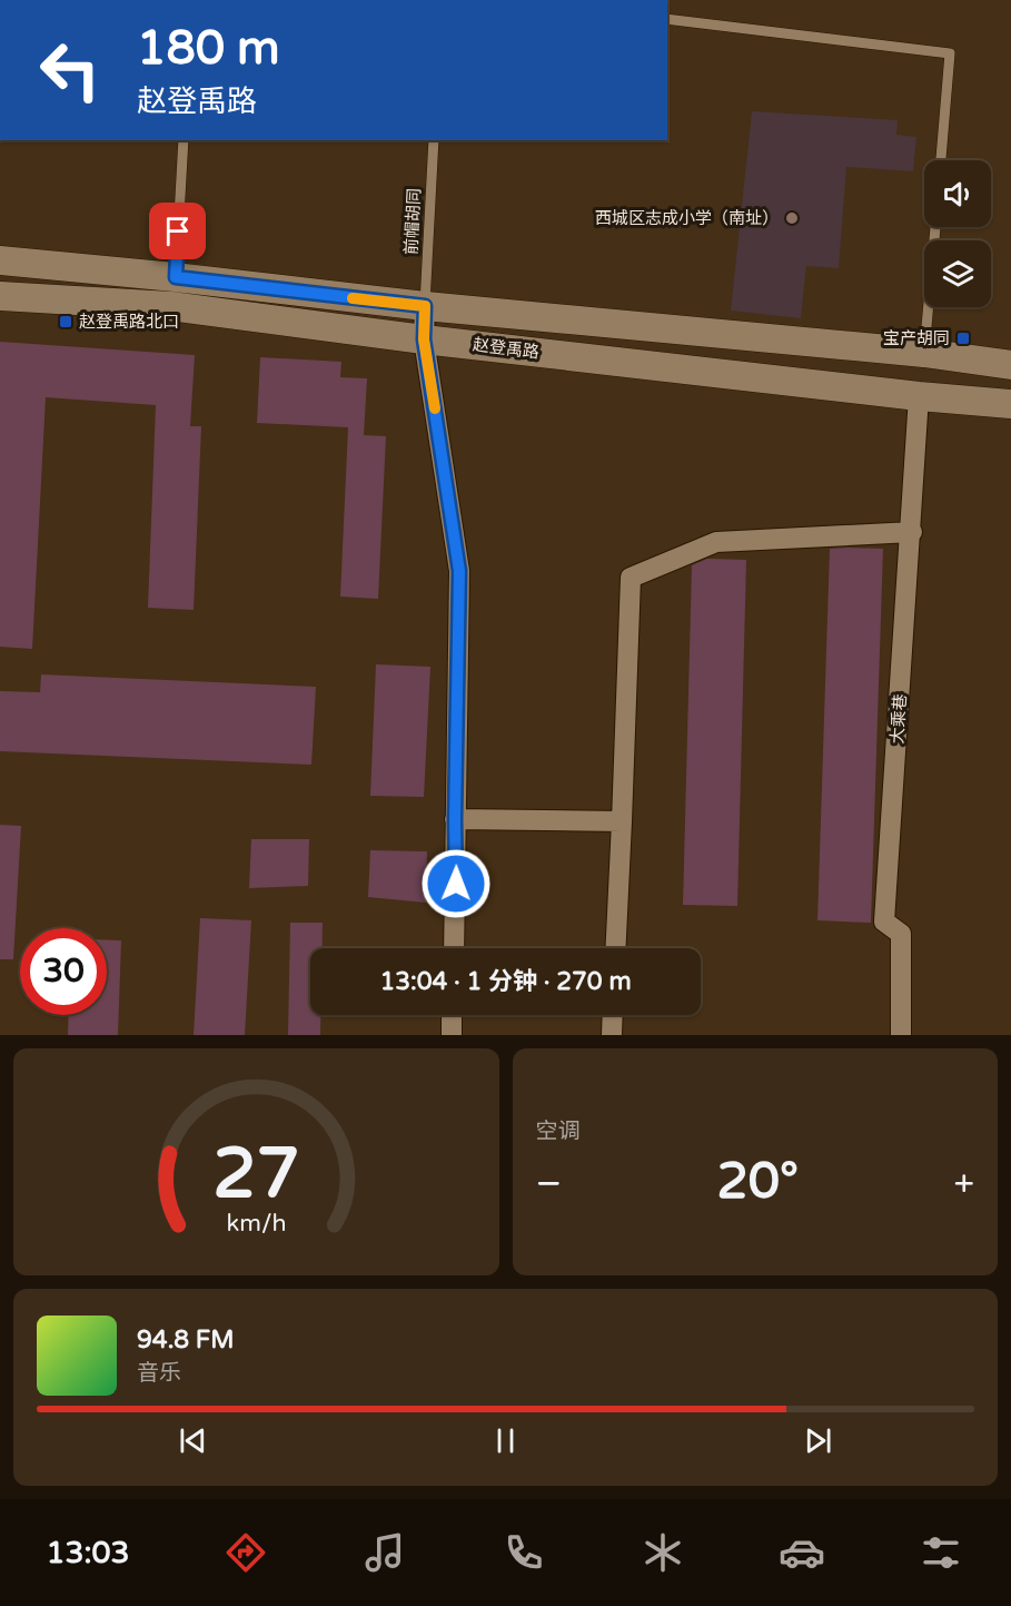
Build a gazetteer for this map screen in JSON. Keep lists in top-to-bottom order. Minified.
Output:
{"streets":{"main road":["赵登禹路"],"street":["大乘巷"],"lane":["前帽胡同"]},"crossings":[["前帽胡同","赵登禹路"],["赵登禹路","大乘巷"]],"places":{"other":["西城区志成小学（南址）"],"transit":["赵登禹路北口","宝产胡同"]},"page":{"turn":["180 m","赵登禹路"],"limit":"30","trip":"13:04 · 1 分钟 · 270 m","tile":"空调","heat":["−","20°","+"],"song":["94.8 FM","音乐"],"tabs":"13:03","gauge":["27","km/h"]}}
